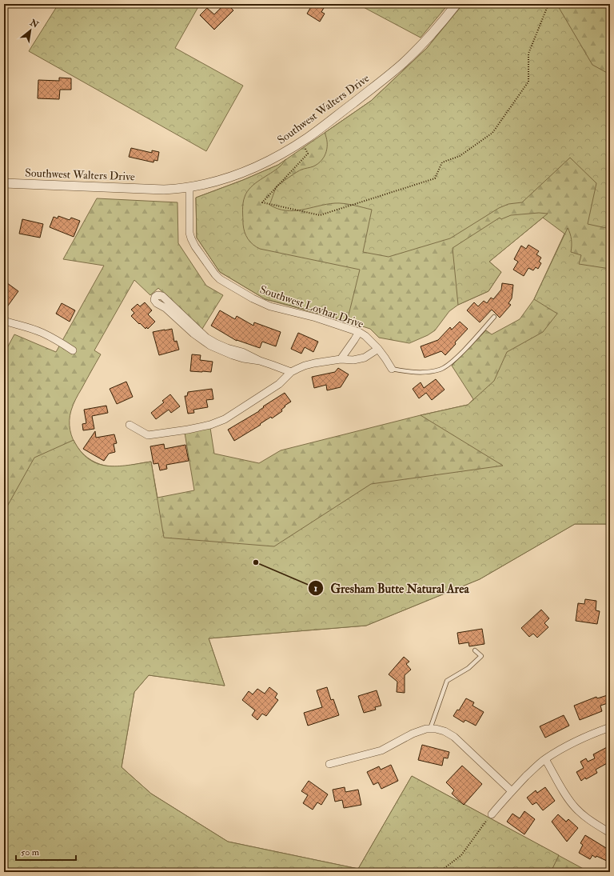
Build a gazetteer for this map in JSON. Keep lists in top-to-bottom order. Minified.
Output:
{"streets":{"street":["Southwest Walters Drive","Southwest Lovhar Drive"]},"crossings":[["Southwest Walters Drive","Southwest Lovhar Drive"]],"places":["Gresham Butte Natural Area"],"scale_bar":"50 m","north":"top right"}
